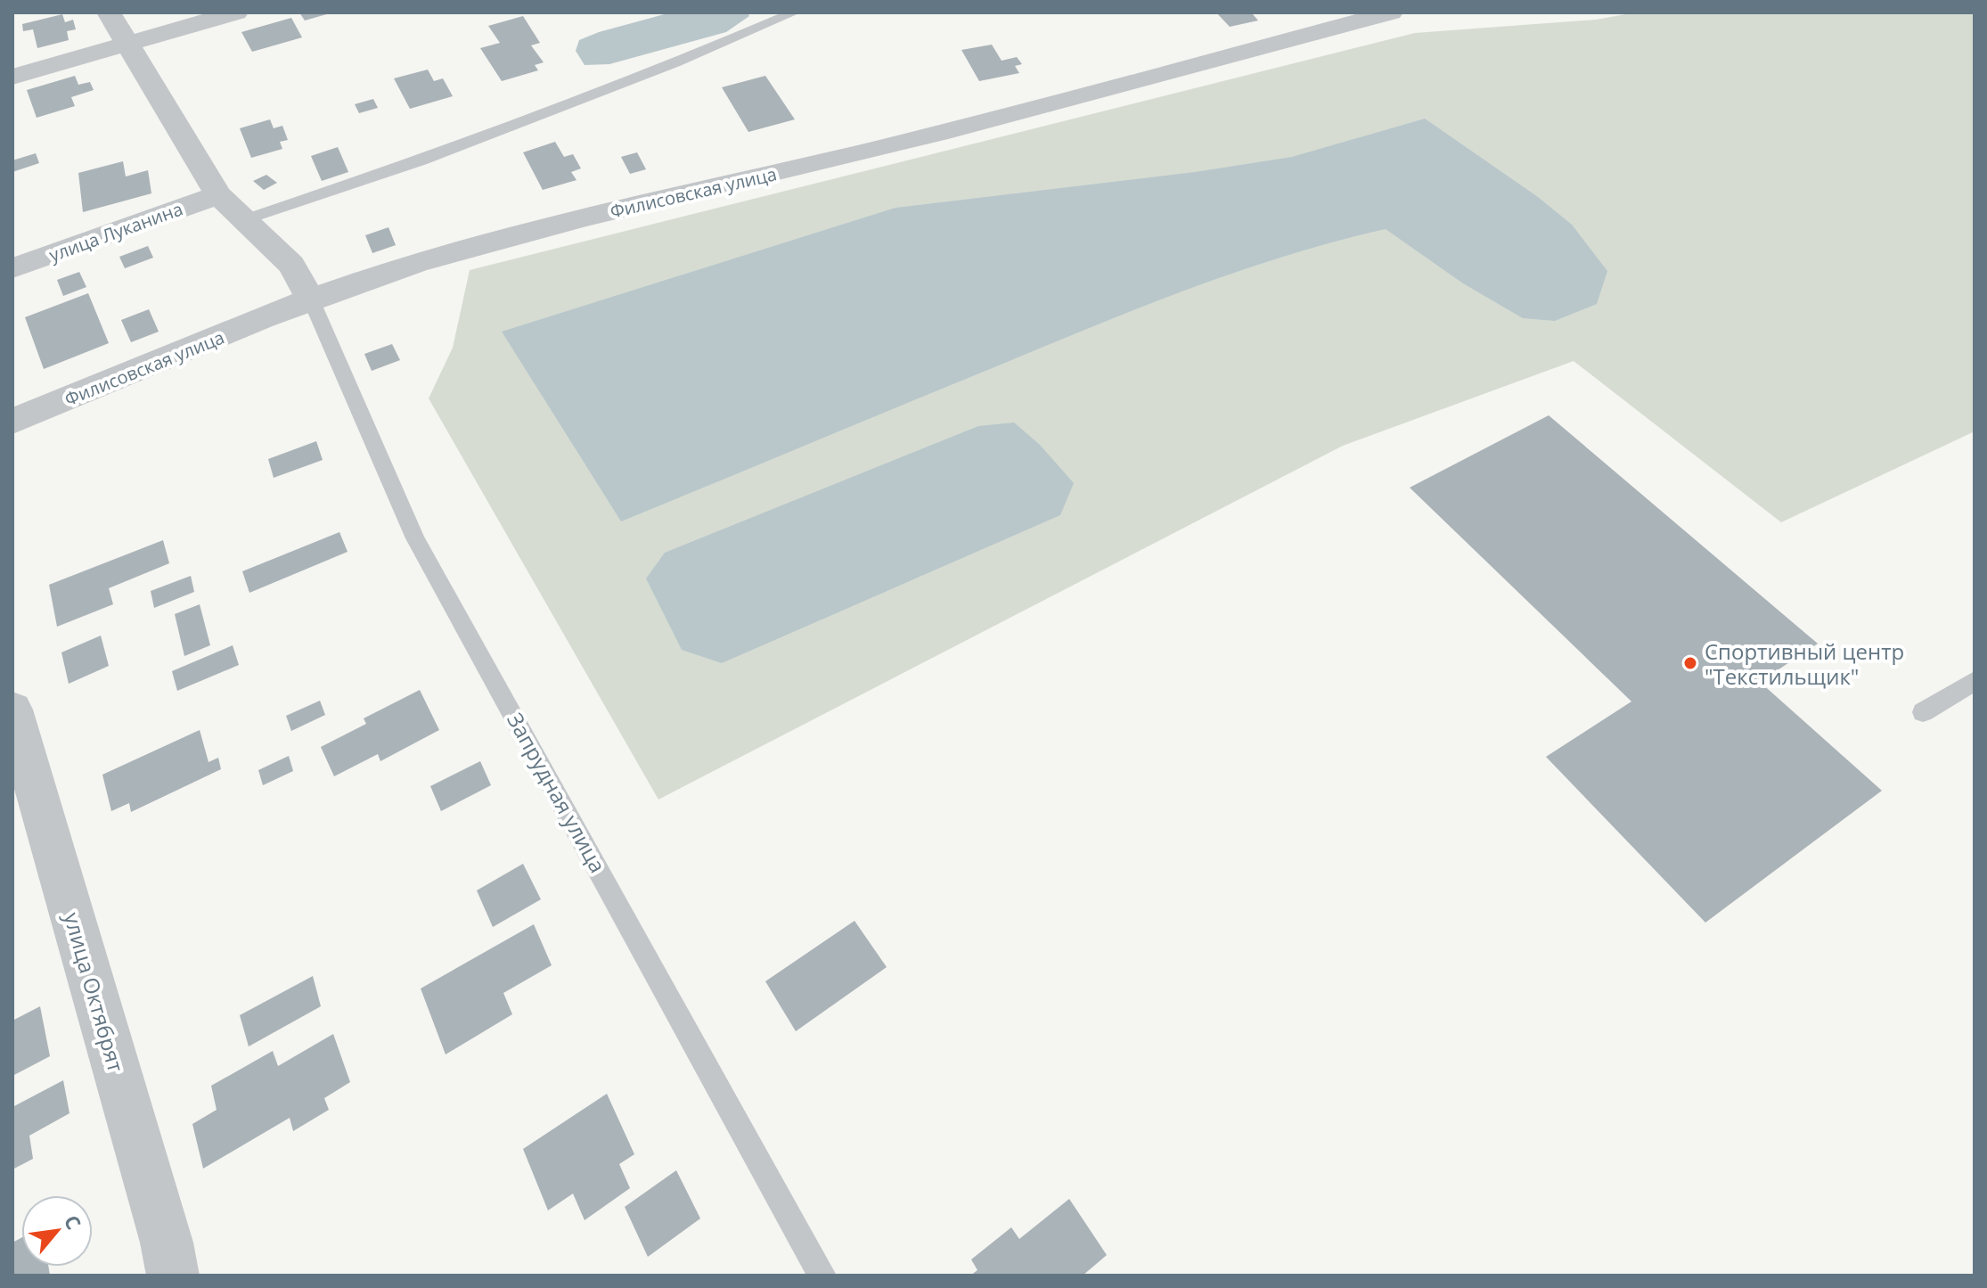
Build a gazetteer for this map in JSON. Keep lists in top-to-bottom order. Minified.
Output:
{"streets":{"street":["Филисовская улица","улица Луканина","улица Октябрят"],"lane":["Запрудная улица"]},"crossings":[["Филисовская улица","Запрудная улица"]],"places":["Спортивный центр \"Текстильщик\""],"north":"top right"}
